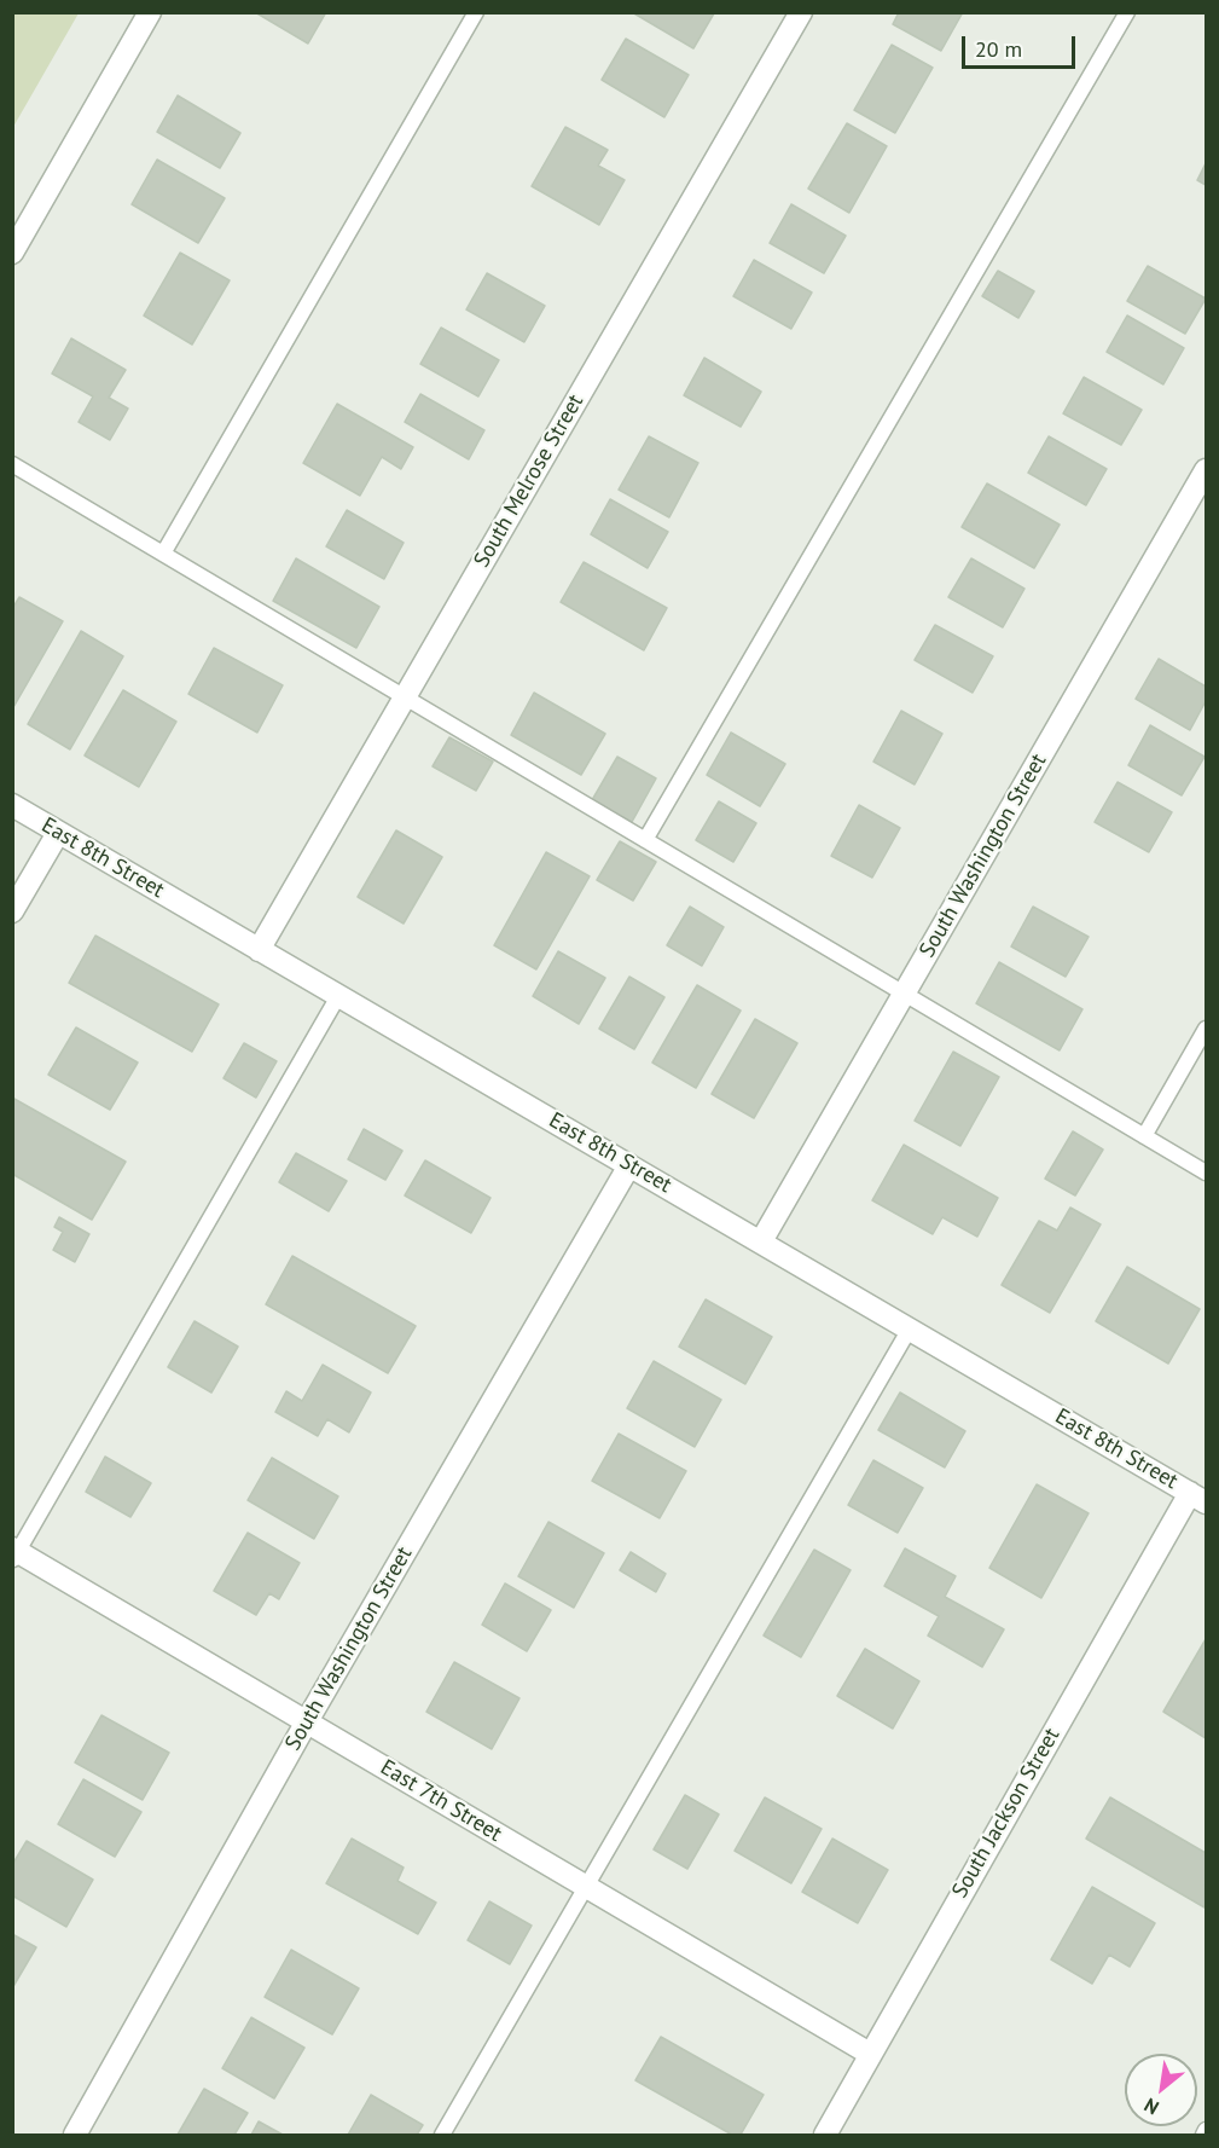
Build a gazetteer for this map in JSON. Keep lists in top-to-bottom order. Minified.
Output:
{"streets":{"street":["South Melrose Street","South Washington Street","East 8th Street","East 7th Street","South Jackson Street"]},"crossings":[["South Melrose Street","East 8th Street"],["South Washington Street","East 8th Street"],["South Washington Street","East 7th Street"],["East 8th Street","South Jackson Street"],["East 7th Street","South Jackson Street"]],"scale_bar":"20 m","north":"bottom left"}
